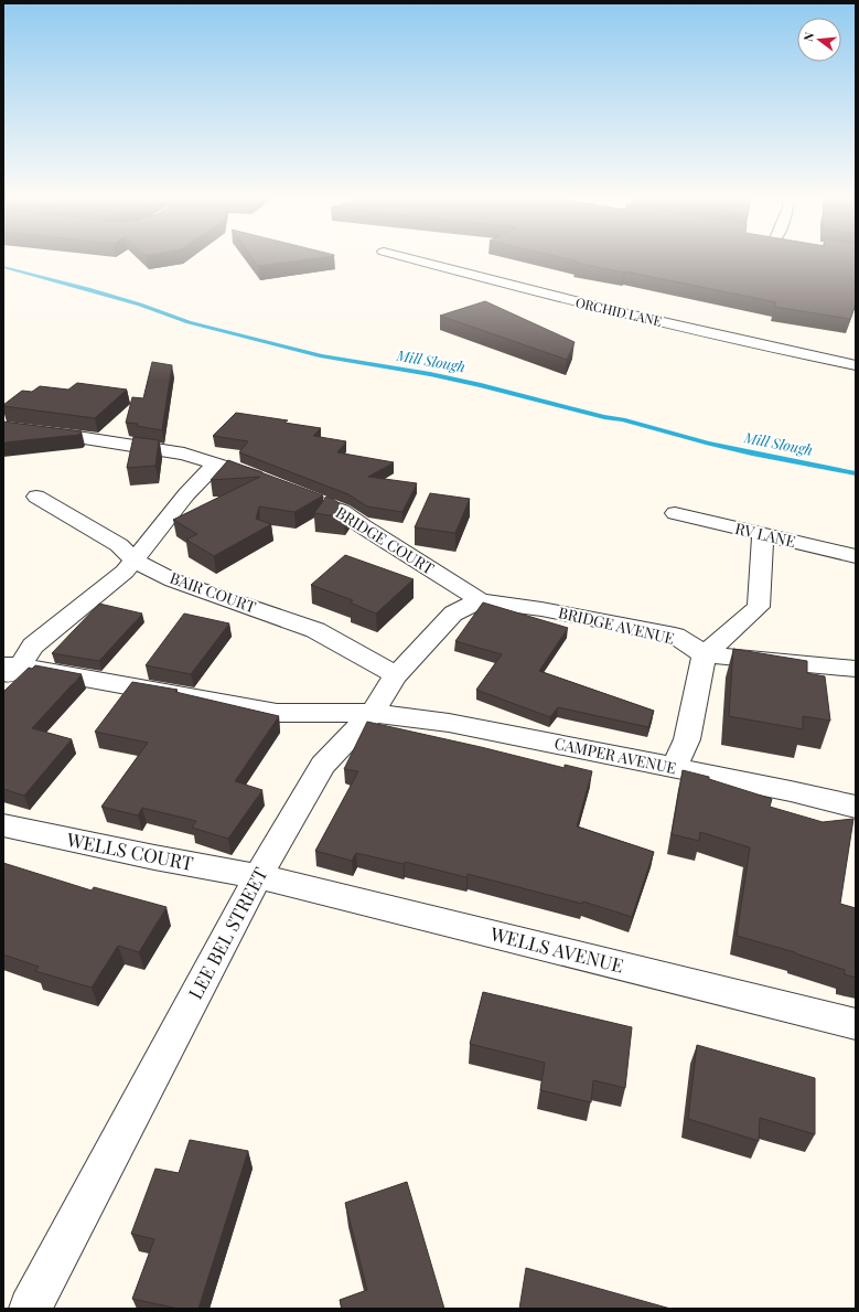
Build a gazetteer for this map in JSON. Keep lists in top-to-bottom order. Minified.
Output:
{"streets":{"street":["ORCHID LANE","RV LANE","BRIDGE COURT","BAIR COURT","BRIDGE AVENUE","CAMPER AVENUE","WELLS COURT","LEE BEL STREET","WELLS AVENUE"]},"crossings":[["BRIDGE COURT","BRIDGE AVENUE"],["BRIDGE COURT","LEE BEL STREET"],["BAIR COURT","LEE BEL STREET"],["BRIDGE AVENUE","LEE BEL STREET"],["CAMPER AVENUE","LEE BEL STREET"],["WELLS COURT","LEE BEL STREET"],["WELLS COURT","WELLS AVENUE"],["LEE BEL STREET","WELLS AVENUE"]],"water":["Mill Slough"],"north":"left"}
